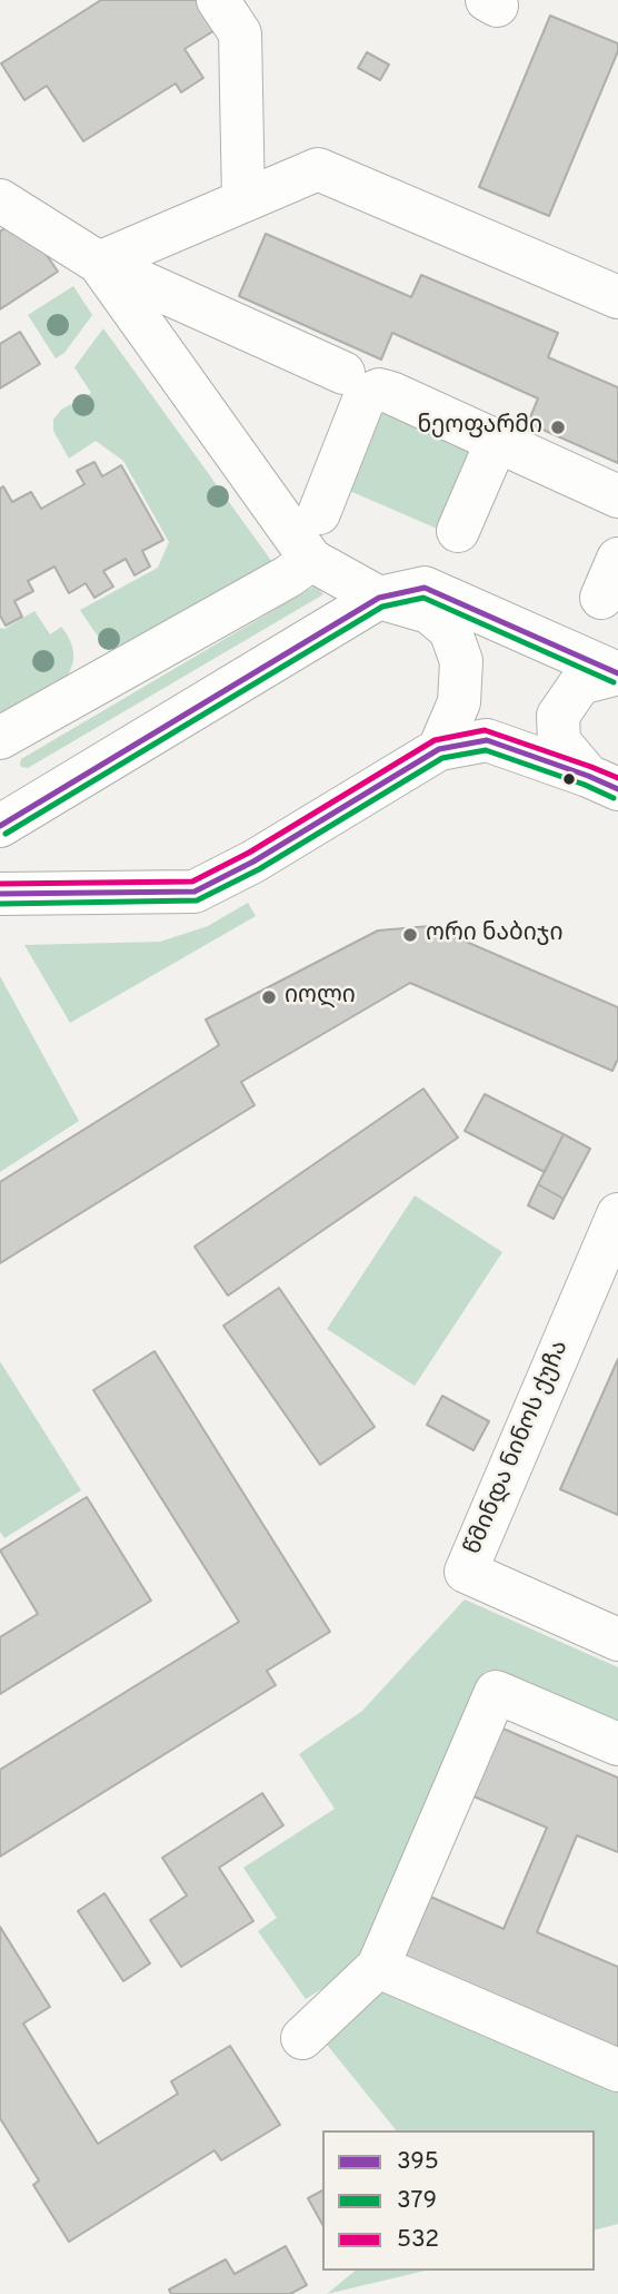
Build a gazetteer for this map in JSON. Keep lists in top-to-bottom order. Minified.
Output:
{"streets":{"street":["წმინდა ნინოს ქუჩა"]},"places":["ნეოფარმი","ორი ნაბიჯი","იოლი"],"lines":["transit line 395","transit line 379","transit line 532"],"legend":["395","379","532"]}
